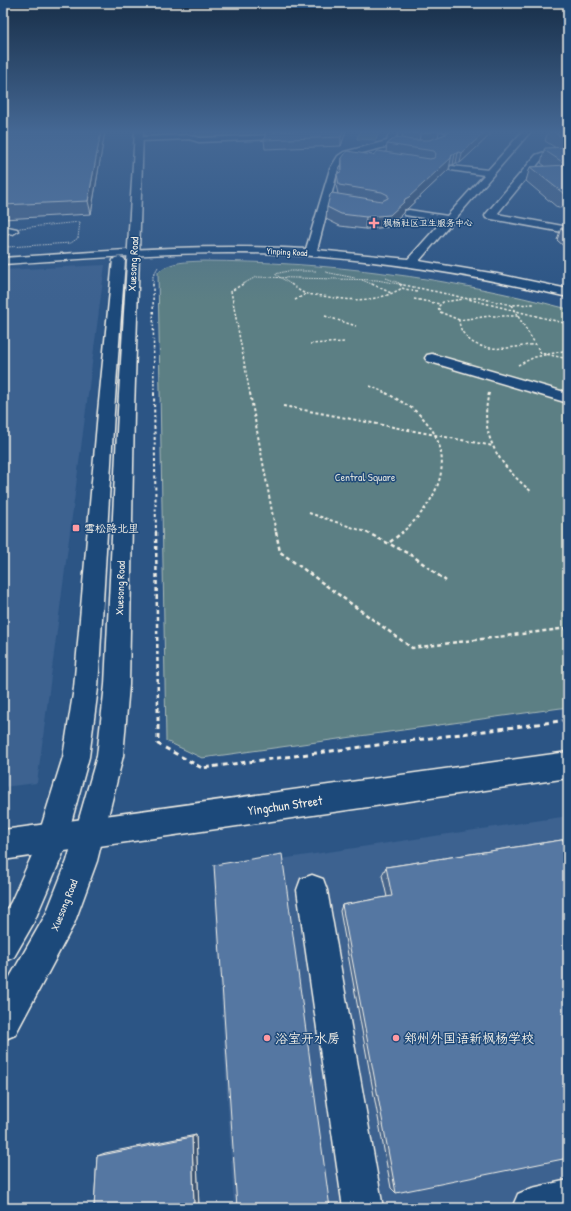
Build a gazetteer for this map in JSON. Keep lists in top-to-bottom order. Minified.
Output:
{"streets":{"main road":["Yinping Road","Xuesong Road","Yingchun Street"]},"crossings":[["Yinping Road","Xuesong Road"],["Xuesong Road","Yingchun Street"]],"parks":["Central Square"],"places":{"health":["枫杨社区卫生服务中心"],"transit":["雪松路北里"],"other":["浴室开水房","郑州外国语新枫杨学校"]}}
